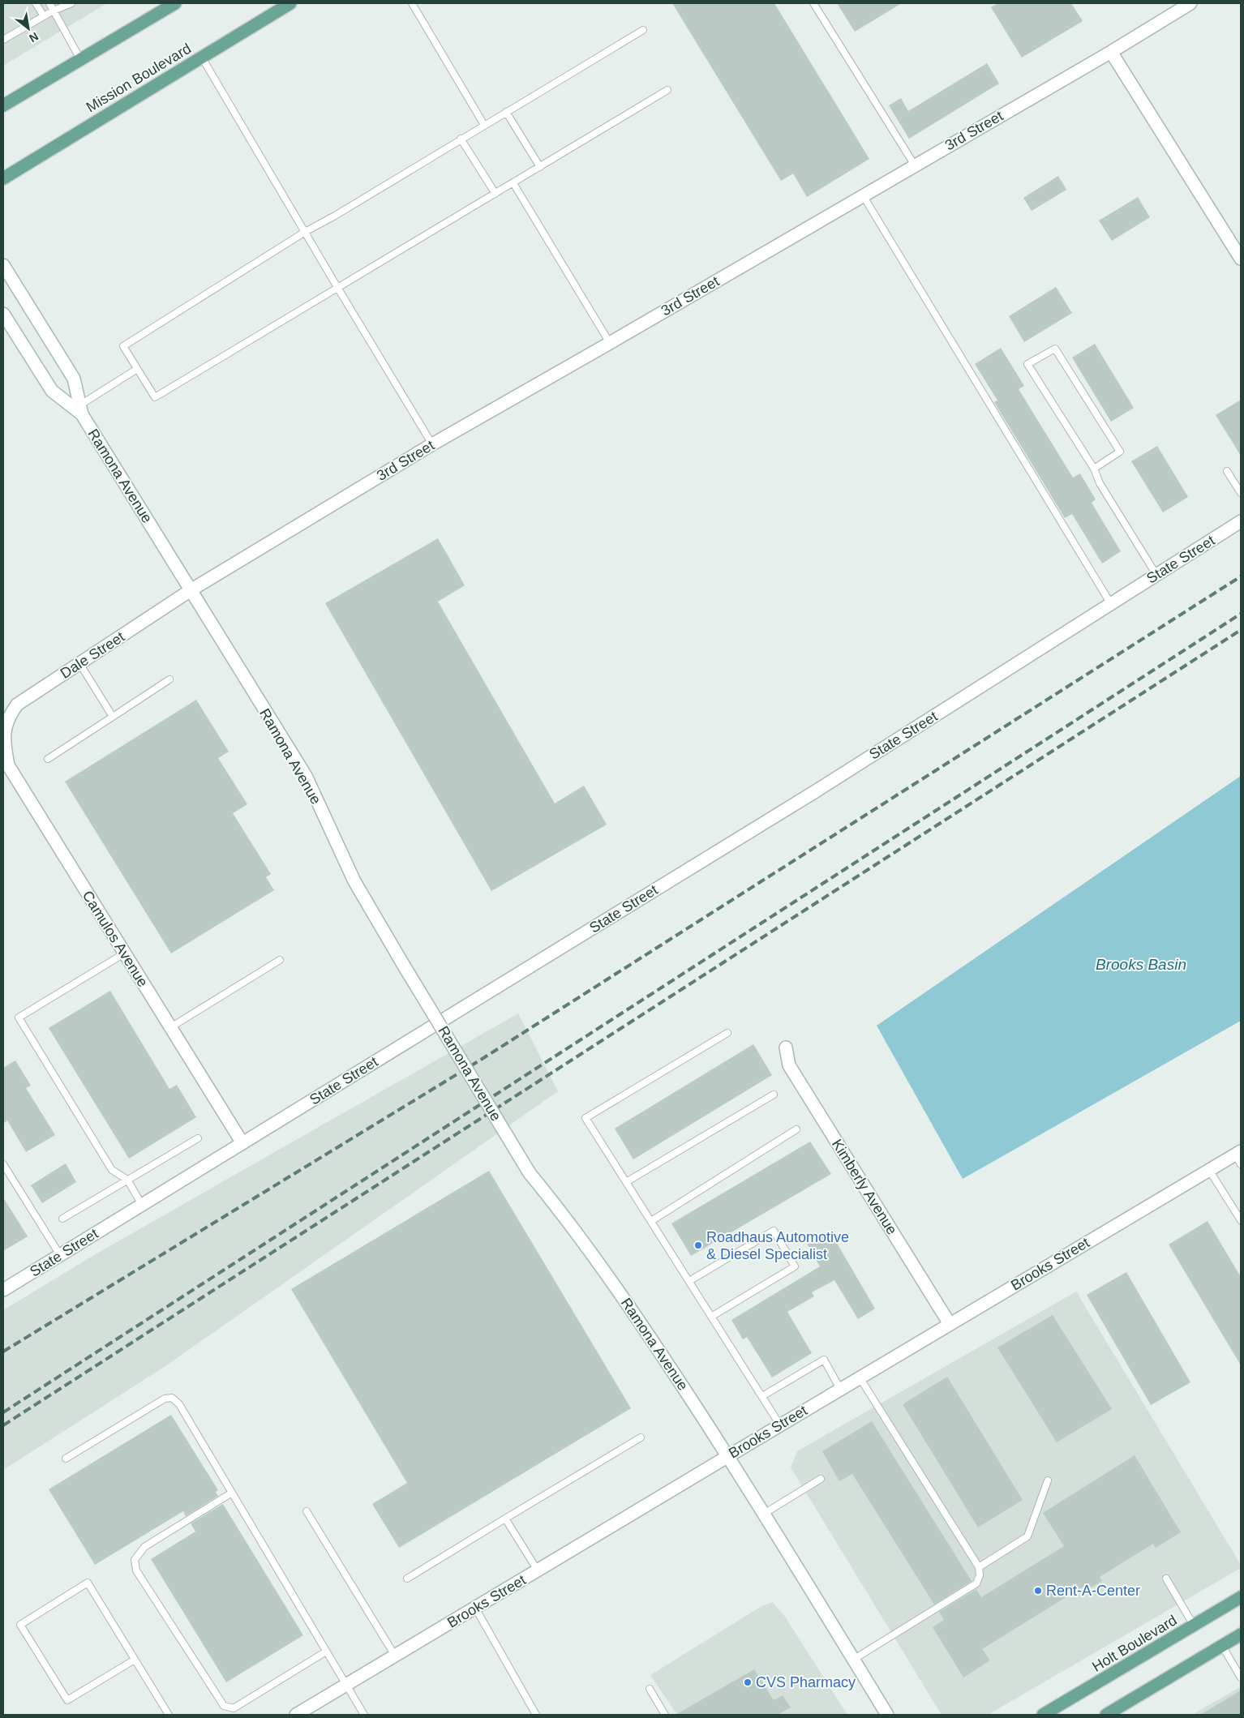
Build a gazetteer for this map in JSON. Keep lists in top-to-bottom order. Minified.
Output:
{"streets":{"main road":["Mission Boulevard","Holt Boulevard"],"street":["3rd Street","Ramona Avenue","State Street","Dale Street","Camulos Avenue","Kimberly Avenue","Brooks Street"]},"crossings":[["3rd Street","Ramona Avenue"],["3rd Street","Dale Street"],["Ramona Avenue","Dale Street"],["Ramona Avenue","Brooks Street"],["State Street","Camulos Avenue"],["Dale Street","Camulos Avenue"],["Kimberly Avenue","Brooks Street"]],"water":["Brooks Basin"],"places":["Roadhaus Automotive & Diesel Specialist","Rent-A-Center","CVS Pharmacy"],"north":"bottom right"}
